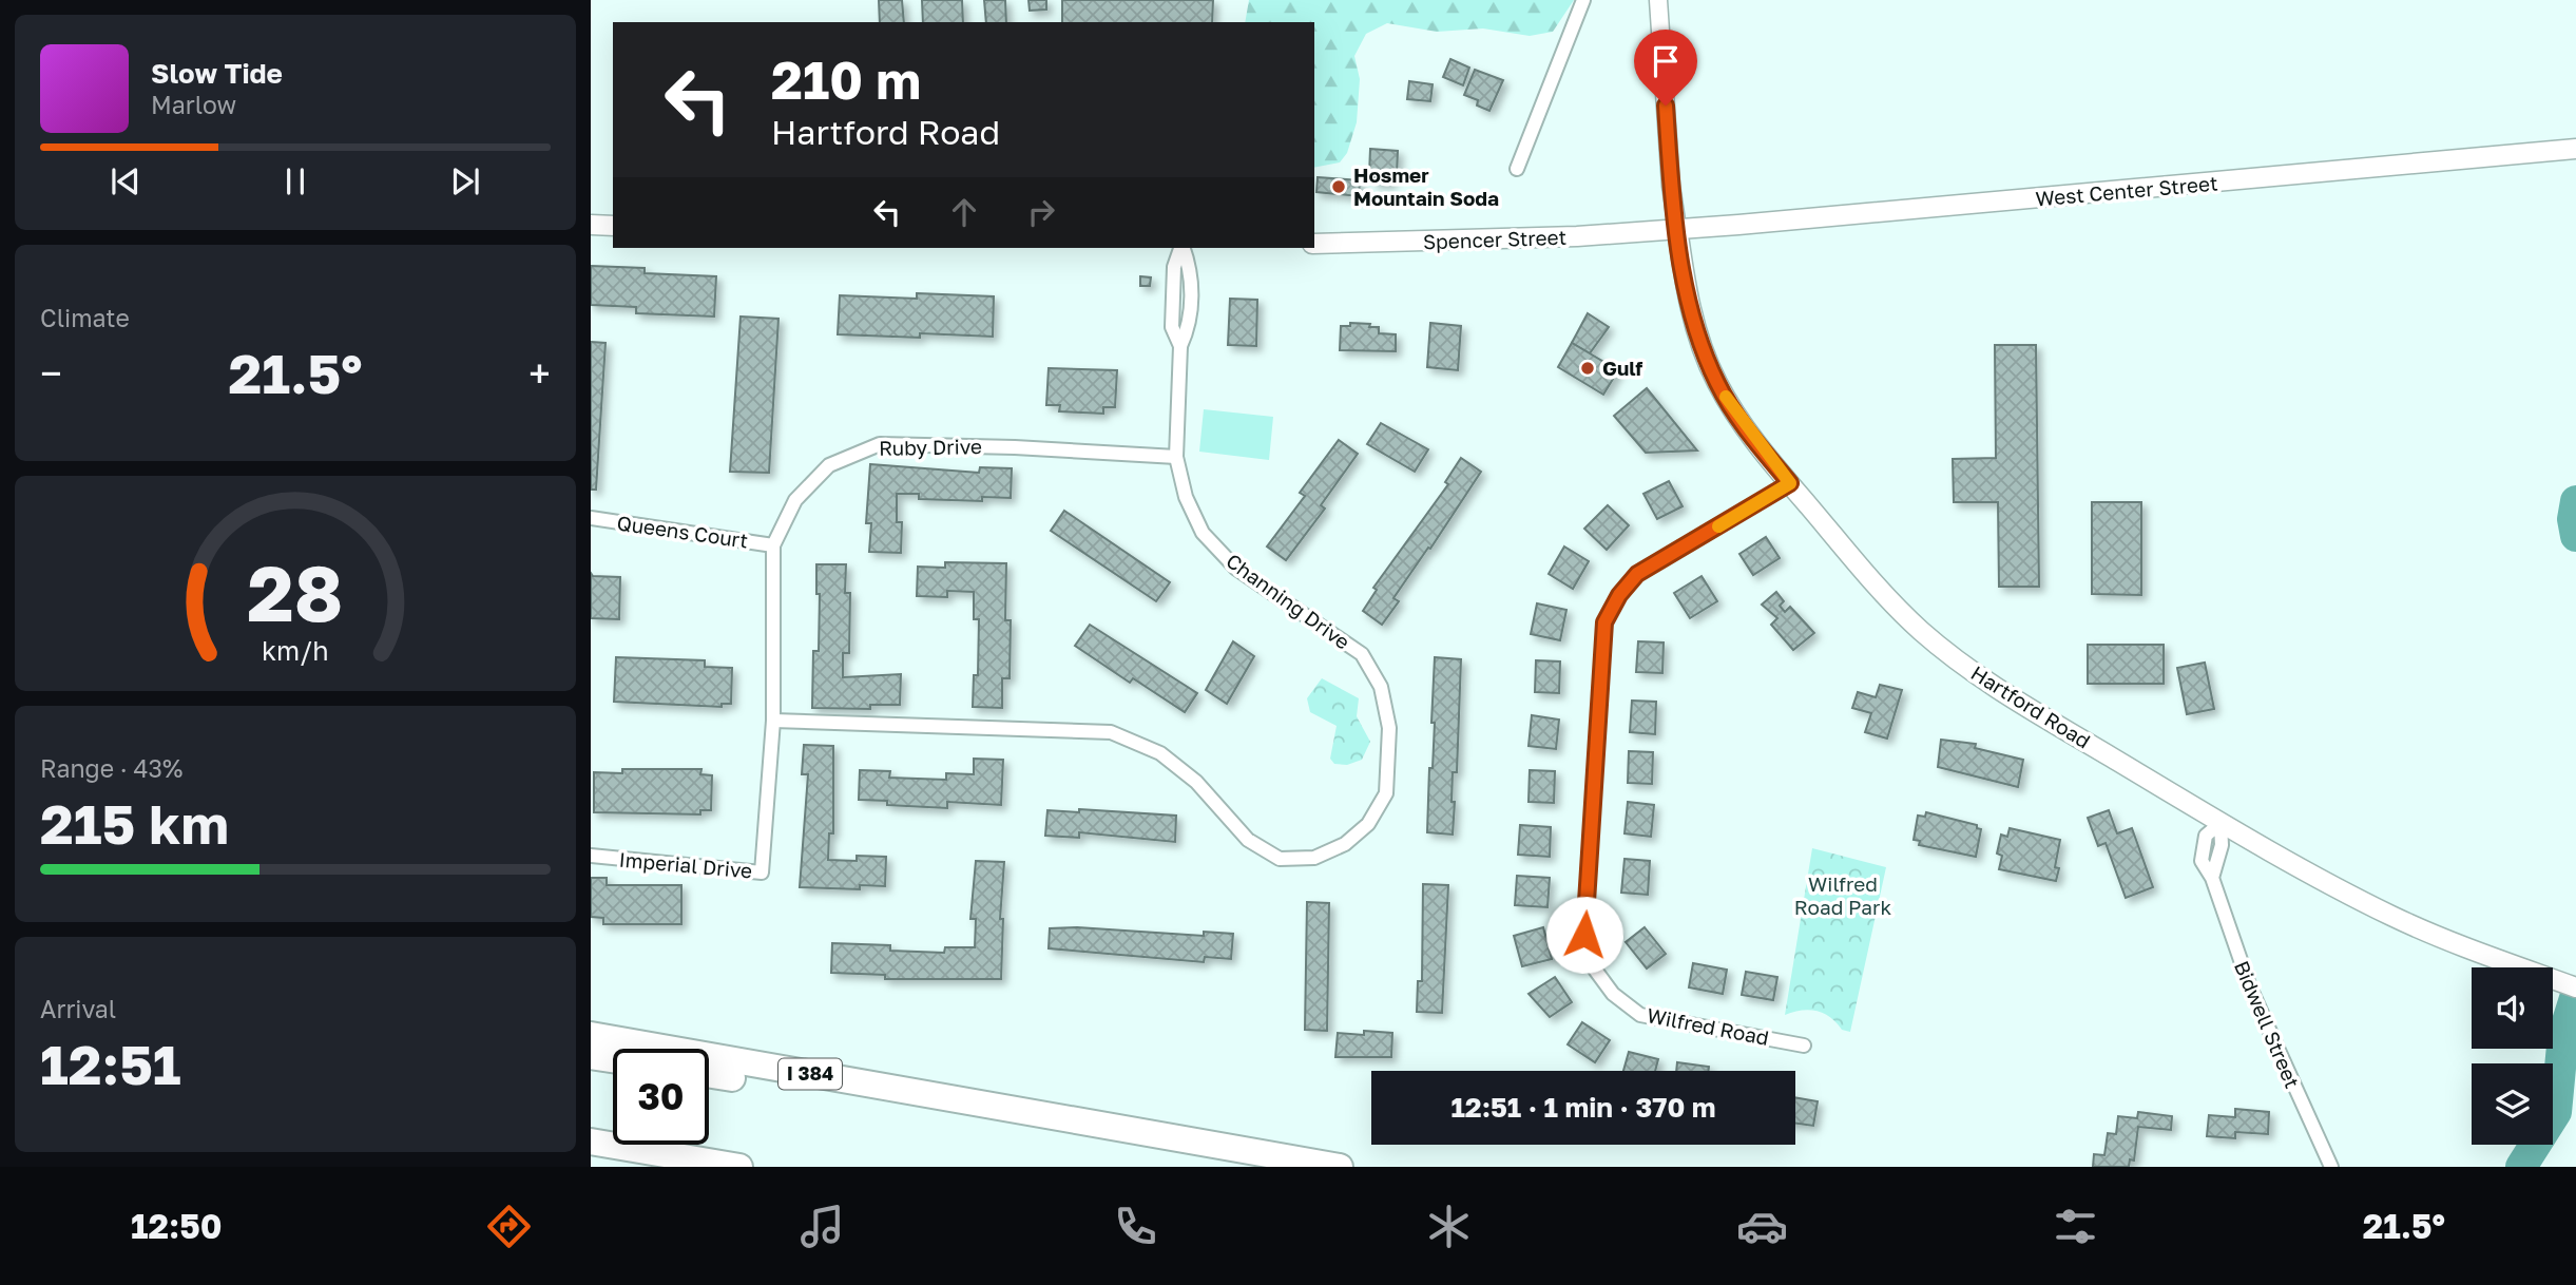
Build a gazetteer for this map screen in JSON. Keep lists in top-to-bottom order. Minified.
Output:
{"streets":{"highway":["I 384"],"main road":["West Center Street","Spencer Street","Hartford Road"],"street":["Ruby Drive","Queens Court","Channing Drive","Imperial Drive","Bidwell Street","Wilfred Road"]},"crossings":[["West Center Street","Spencer Street"],["West Center Street","Hartford Road"],["Spencer Street","Hartford Road"],["Ruby Drive","Queens Court"],["Ruby Drive","Channing Drive"],["Ruby Drive","Imperial Drive"],["Channing Drive","Imperial Drive"],["Hartford Road","Bidwell Street"],["Hartford Road","Wilfred Road"]],"parks":["Wilfred Road Park"],"places":["Hosmer Mountain Soda","Gulf"],"page":{"turn":["210 m","Hartford Road"],"song":["Slow Tide","Marlow"],"tile":["Climate",["Range · 43%","215 km"],["Arrival","12:51"]],"heat":["−","21.5°","+"],"limit":"30","trip":"12:51 · 1 min · 370 m","tabs":["12:50","21.5°"],"gauge":["28","km/h"]}}
